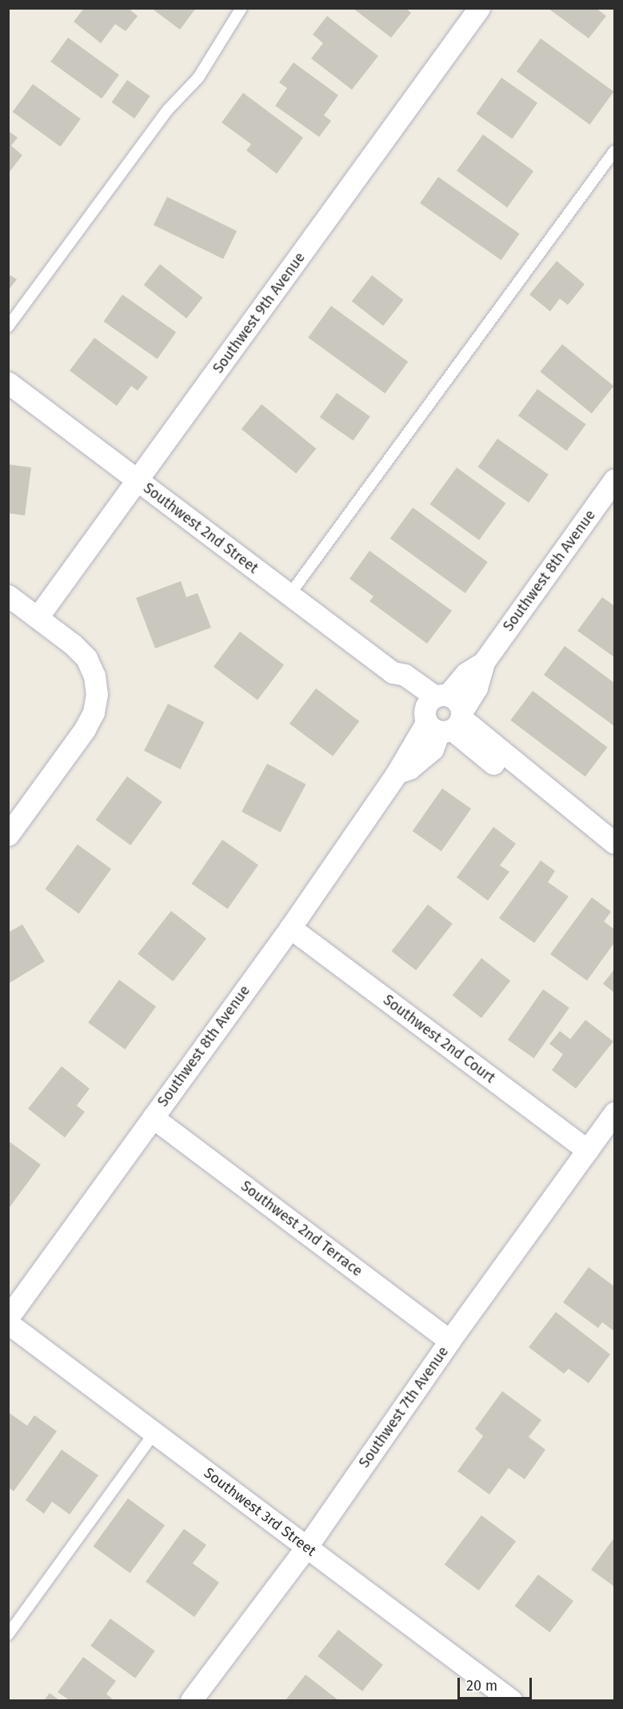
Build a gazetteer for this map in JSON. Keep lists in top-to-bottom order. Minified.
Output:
{"streets":{"street":["Southwest 9th Avenue","Southwest 2nd Street","Southwest 8th Avenue","Southwest 2nd Court","Southwest 2nd Terrace","Southwest 7th Avenue","Southwest 3rd Street"]},"crossings":[["Southwest 9th Avenue","Southwest 2nd Street"],["Southwest 2nd Street","Southwest 8th Avenue"],["Southwest 8th Avenue","Southwest 2nd Court"],["Southwest 8th Avenue","Southwest 2nd Terrace"],["Southwest 2nd Court","Southwest 7th Avenue"],["Southwest 2nd Terrace","Southwest 7th Avenue"],["Southwest 7th Avenue","Southwest 3rd Street"]],"scale_bar":"20 m"}
